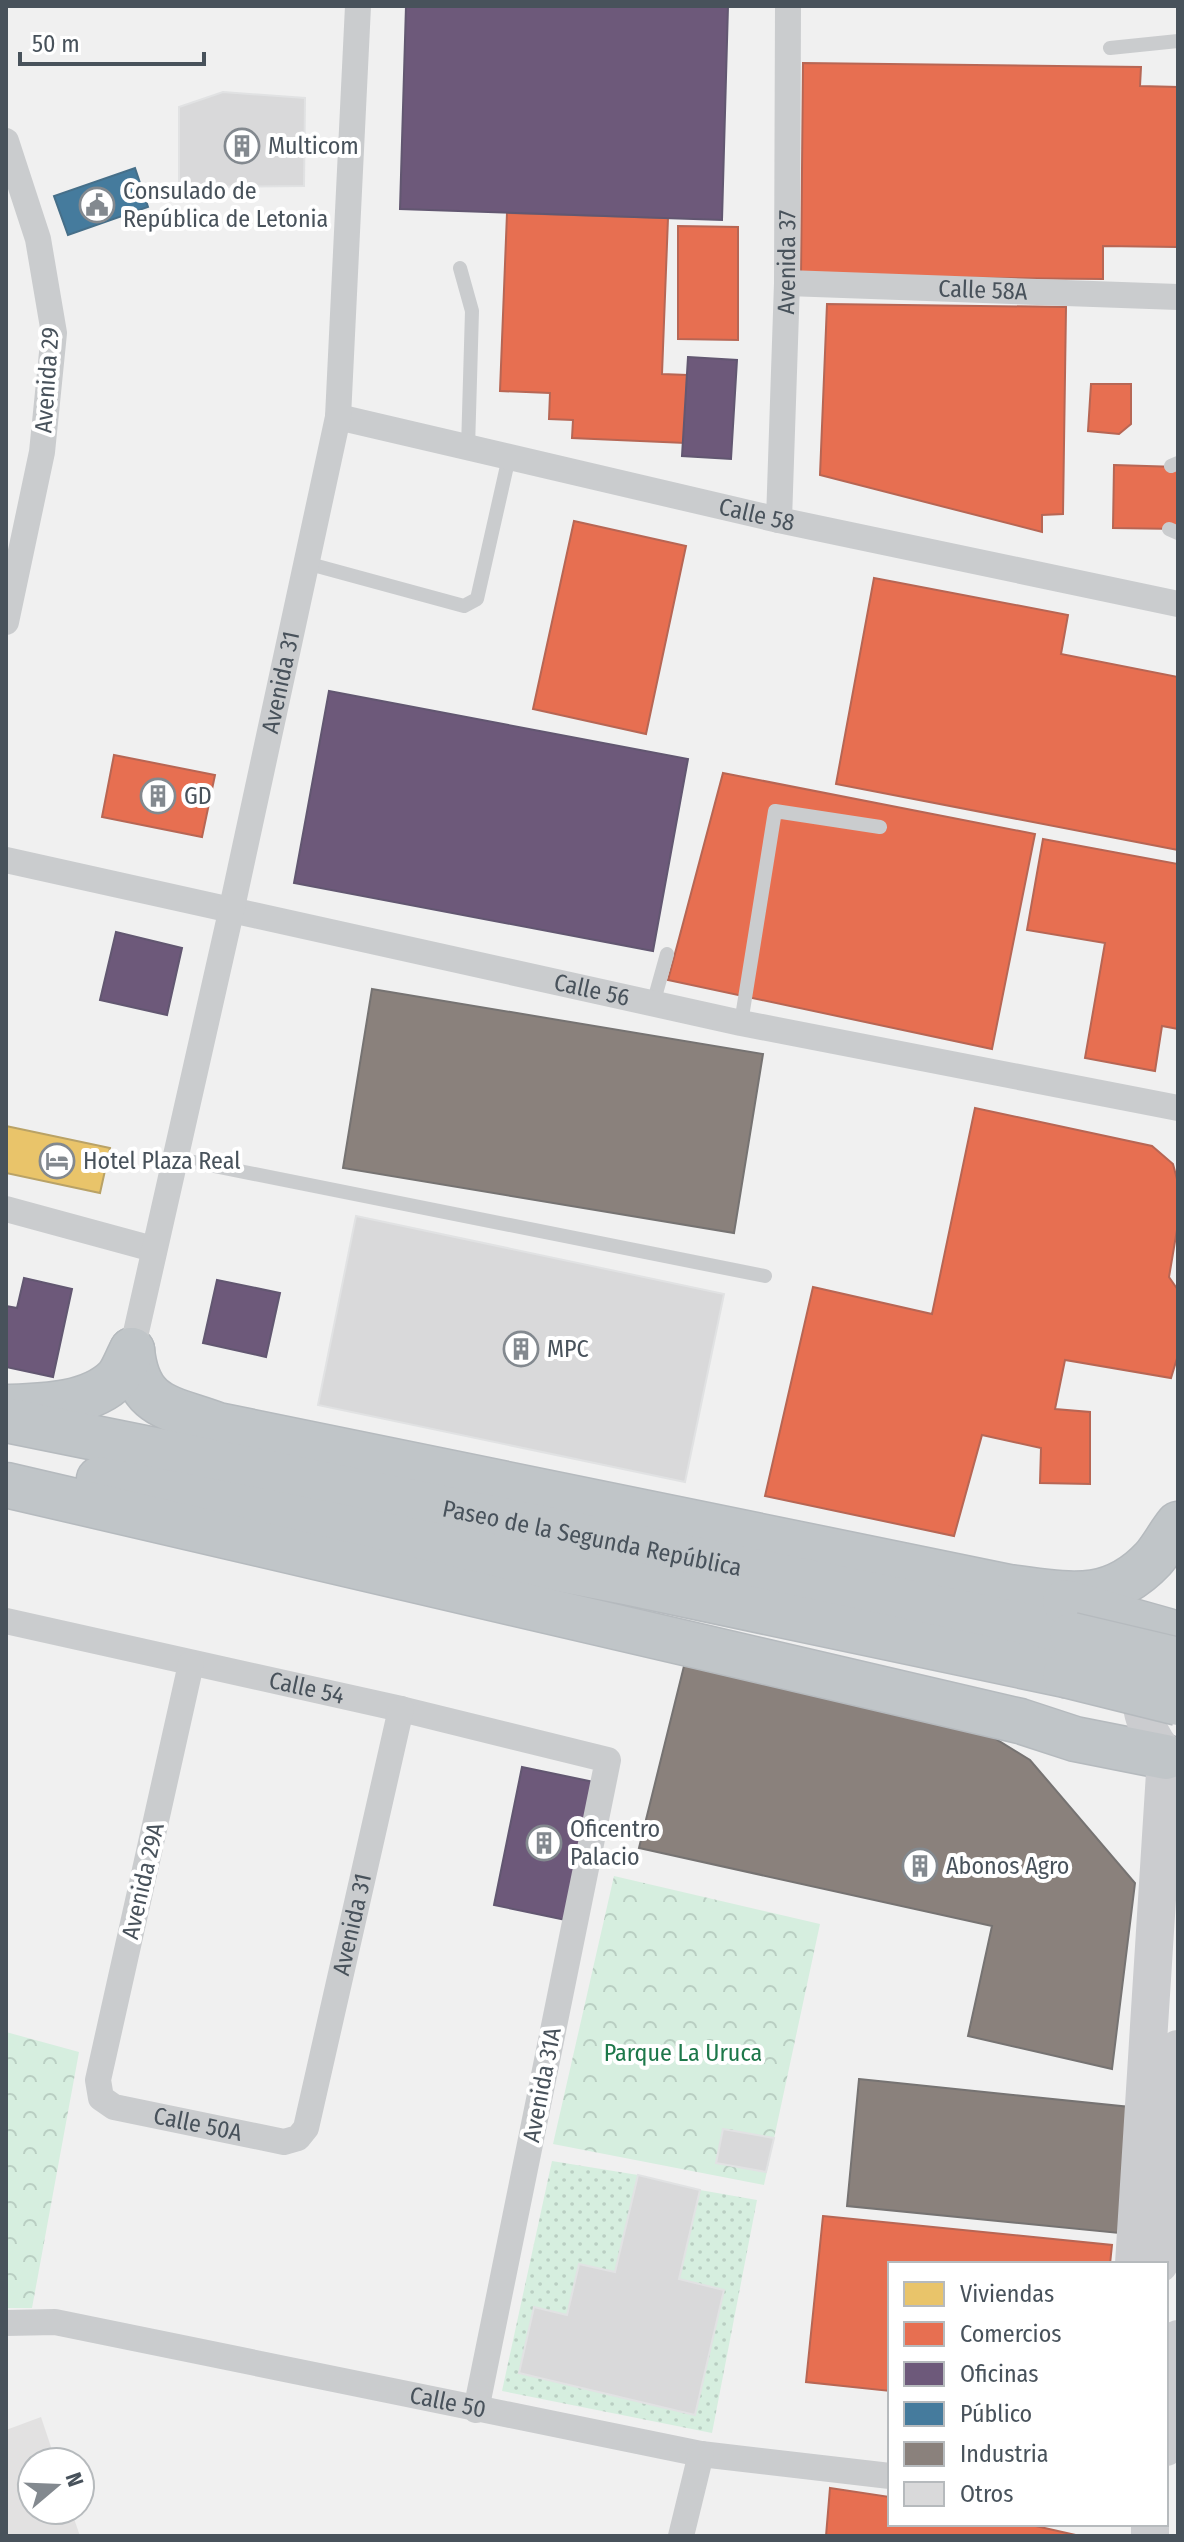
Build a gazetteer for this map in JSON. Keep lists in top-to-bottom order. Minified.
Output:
{"streets":{"highway":["Paseo de la Segunda República"],"street":["Avenida 37","Calle 58A","Avenida 29","Calle 58","Avenida 31","Calle 56","Calle 54","Avenida 29A","Avenida 31A","Calle 50A","Calle 50"]},"crossings":[["Avenida 37","Calle 58A"],["Avenida 37","Calle 58"],["Calle 58","Avenida 31"],["Avenida 31","Calle 56"],["Avenida 31","Calle 54"],["Avenida 31","Calle 50A"],["Calle 54","Avenida 29A"],["Calle 54","Avenida 31A"],["Avenida 29A","Calle 50A"],["Avenida 31A","Calle 50"]],"parks":["Parque La Uruca"],"places":{"building":["Multicom","GD","MPC","Oficentro Palacio","Abonos Agro"],"public building":["Consulado de República de Letonia"],"hotel":["Hotel Plaza Real"]},"legend":["Viviendas","Comercios","Oficinas","Público","Industria","Otros"],"scale_bar":"50 m","north":"right"}
